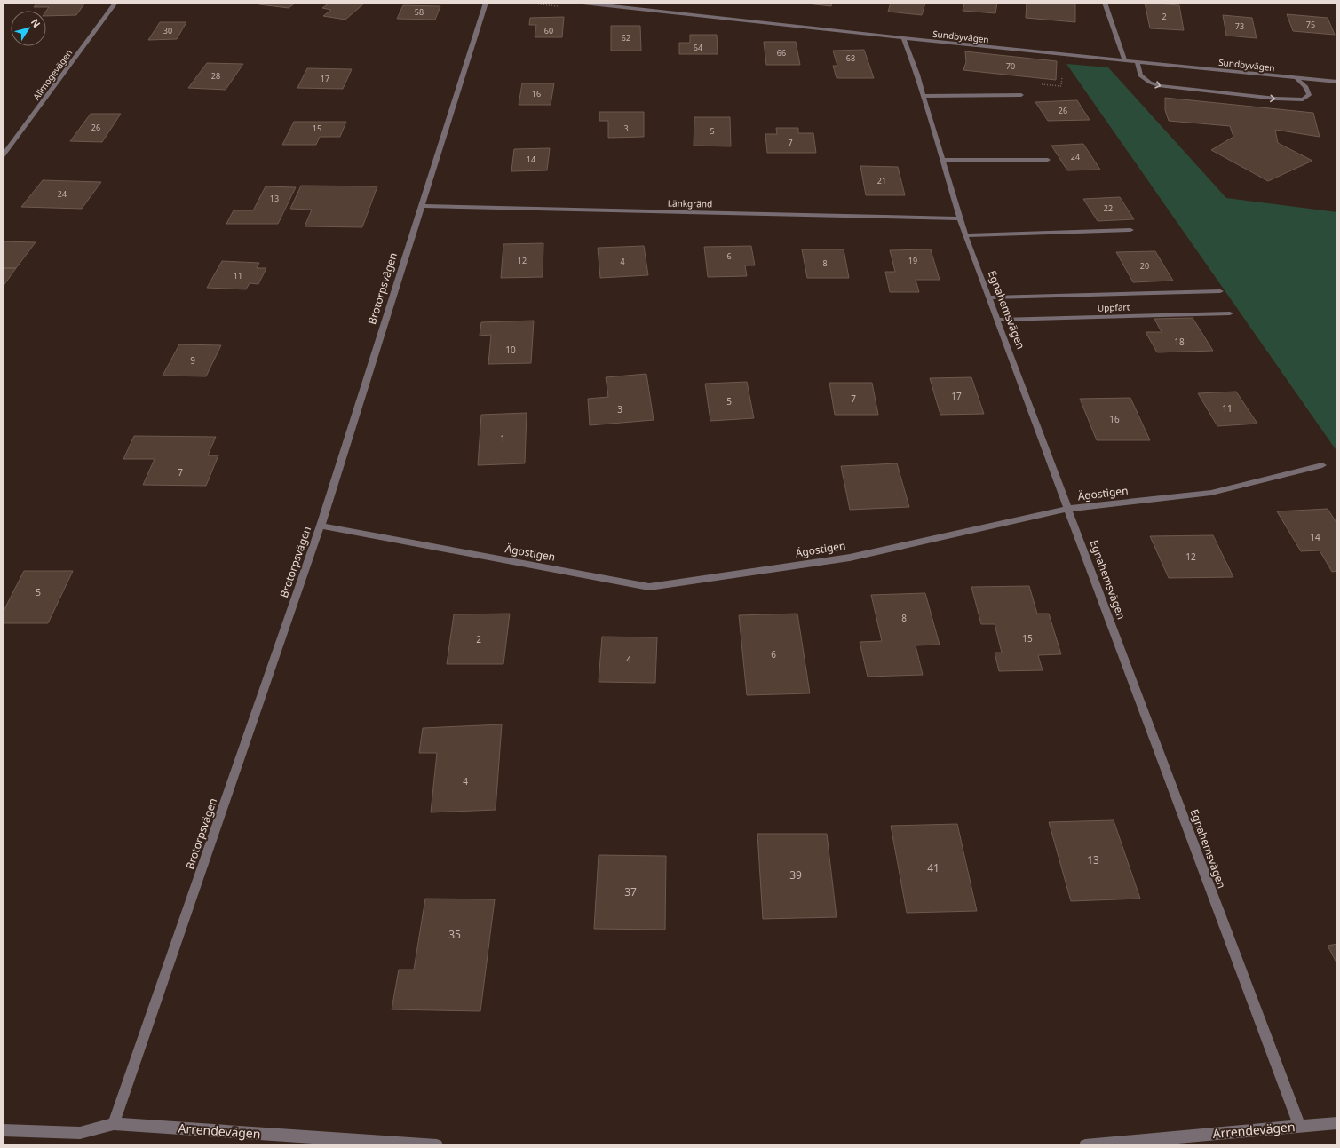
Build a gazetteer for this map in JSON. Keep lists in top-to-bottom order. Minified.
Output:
{"streets":{"street":["Sundbyvägen","Allmogevägen","Länkgränd","Brotorpsvägen","Uppfart","Egnahemsvägen","Ägostigen","Arrendevägen"]},"crossings":[["Sundbyvägen","Egnahemsvägen"],["Länkgränd","Brotorpsvägen"],["Länkgränd","Egnahemsvägen"],["Brotorpsvägen","Ägostigen"],["Brotorpsvägen","Arrendevägen"],["Uppfart","Egnahemsvägen"],["Egnahemsvägen","Ägostigen"],["Egnahemsvägen","Arrendevägen"]],"house_numbers":["58","2","75","73","30","60","62","64","66","68","70","28","17","16","26","26","15","3","5","7","24","14","21","24","13","22","6","12","19","4","8","20","11","18","10","9","17","7","5","11","3","16","1","7","14","12","5","8","15","2","6","4","4","13","41","39","37","35"],"north":"top right"}
